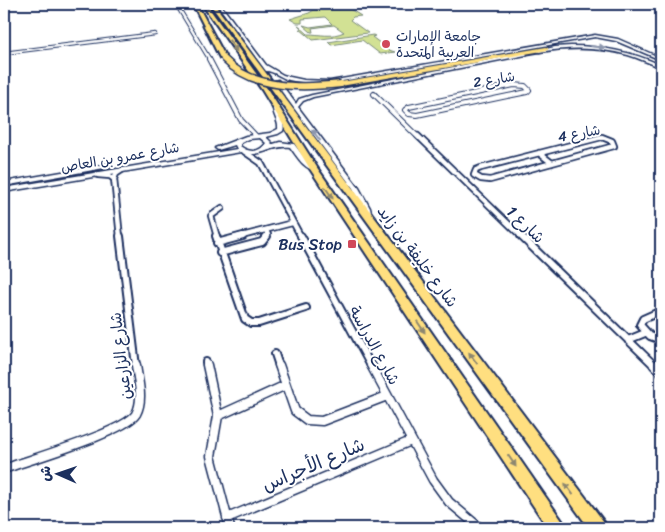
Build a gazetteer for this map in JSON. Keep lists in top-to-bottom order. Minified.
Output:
{"streets":{"highway":["شارع خليفة بن زايد"],"street":["شارع 2","شارع 4","شارع عمرو بن العاص","شارع 1","شارع الدراسة","شارع الزارعين","شارع الأجراس"]},"crossings":[["شارع 2","شارع 1"],["شارع 4","شارع 1"],["شارع الدراسة","شارع الأجراس"]],"places":{"other":["جامعة الإمارات العربية المتحدة"],"transit":["Bus Stop"]},"north":"left"}
